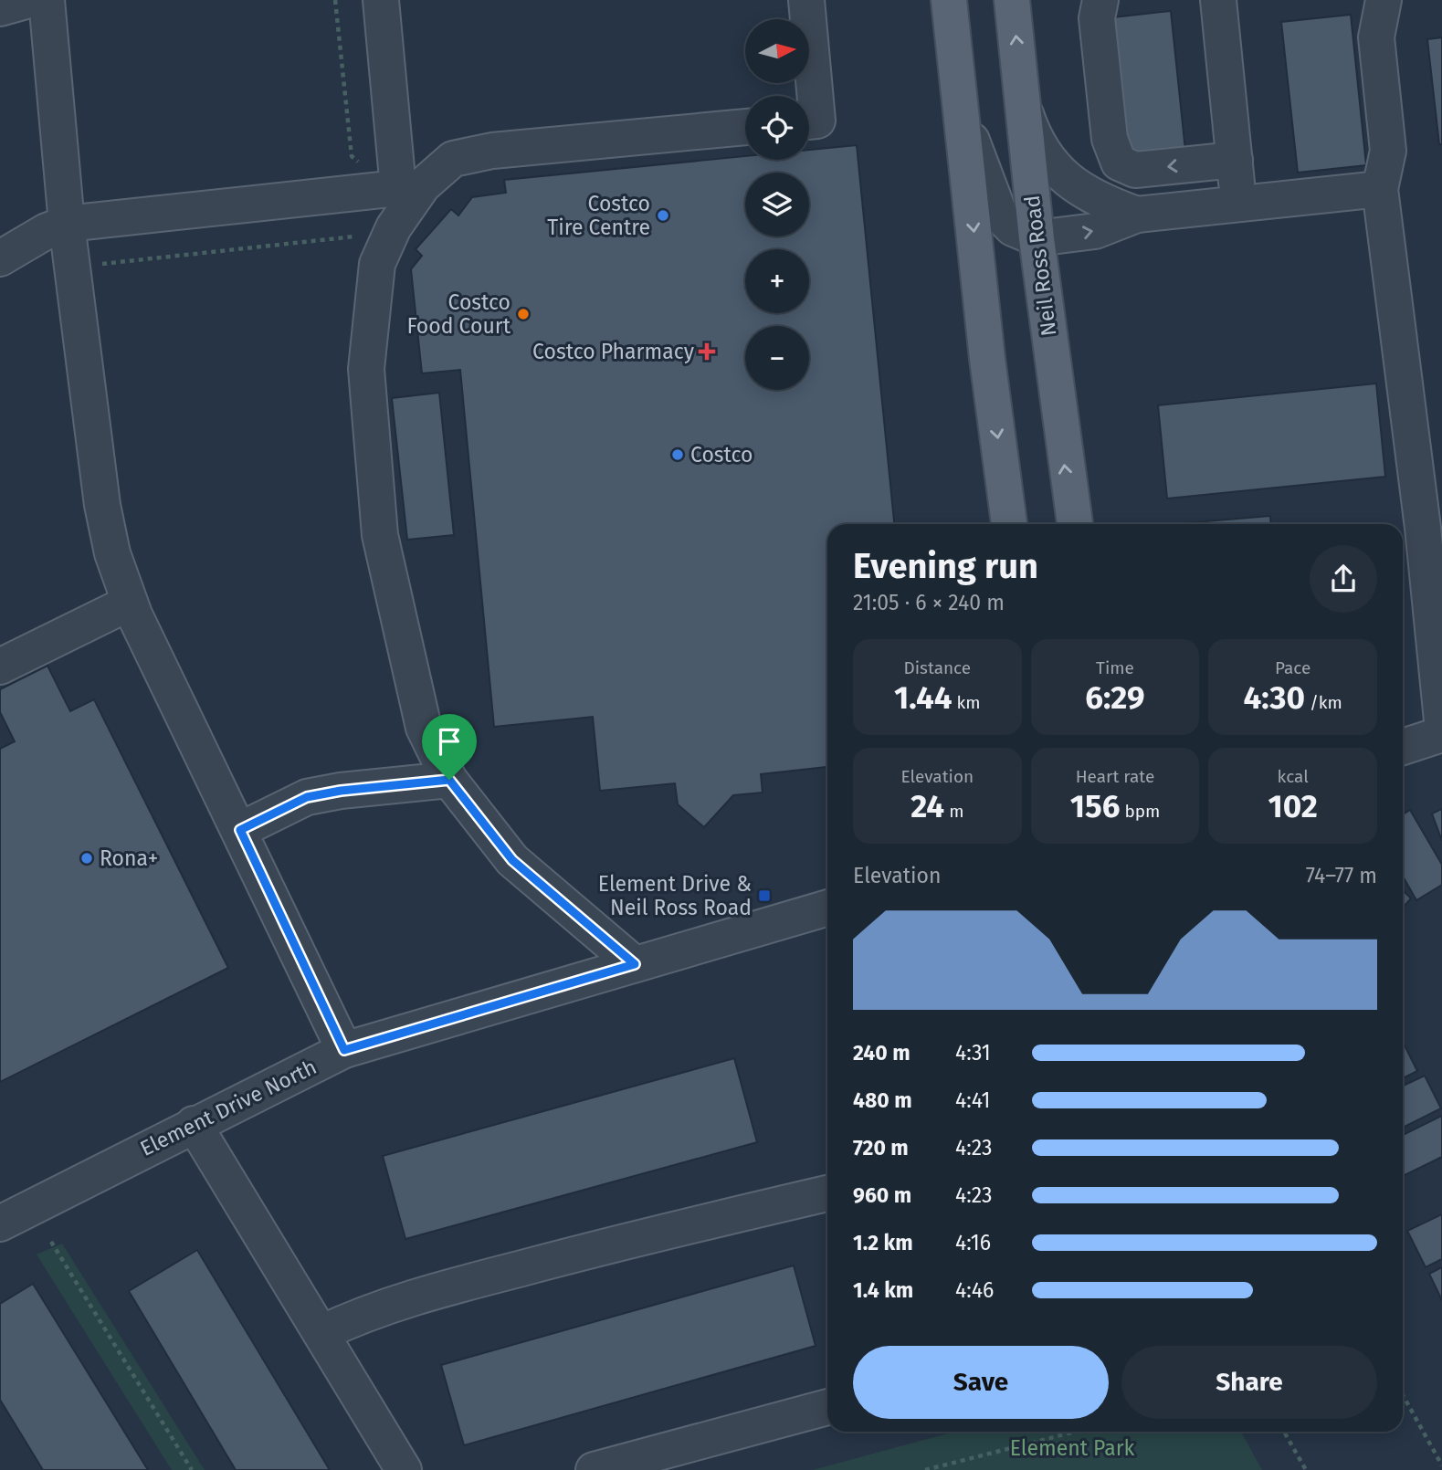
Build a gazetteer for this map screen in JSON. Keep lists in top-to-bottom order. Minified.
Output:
{"streets":{"main road":["Neil Ross Road"],"street":["Element Drive North"]},"parks":["Element Park"],"places":{"other":["Costco Tire Centre","Costco Food Court","Costco","Rona+"],"health":["Costco Pharmacy"],"transit":["Element Drive & Neil Ross Road"]},"north":"right","page":{"map_buttons":["+","−"],"heading":["Evening run","21:05 · 6 × 240 m"],"stats":[["Distance","1.44 km"],["Time","6:29"],["Pace","4:30 /km"],["Elevation","24 m"],["Heart rate","156 bpm"],["kcal","102"]],"chart":["Elevation","74–77 m"],"list":[{"name":"240 m","note":"4:31"},{"name":"480 m","note":"4:41"},{"name":"720 m","note":"4:23"},{"name":"960 m","note":"4:23"},{"name":"1.2 km","note":"4:16"},{"name":"1.4 km","note":"4:46"}],"buttons":["Save","Share"]}}
